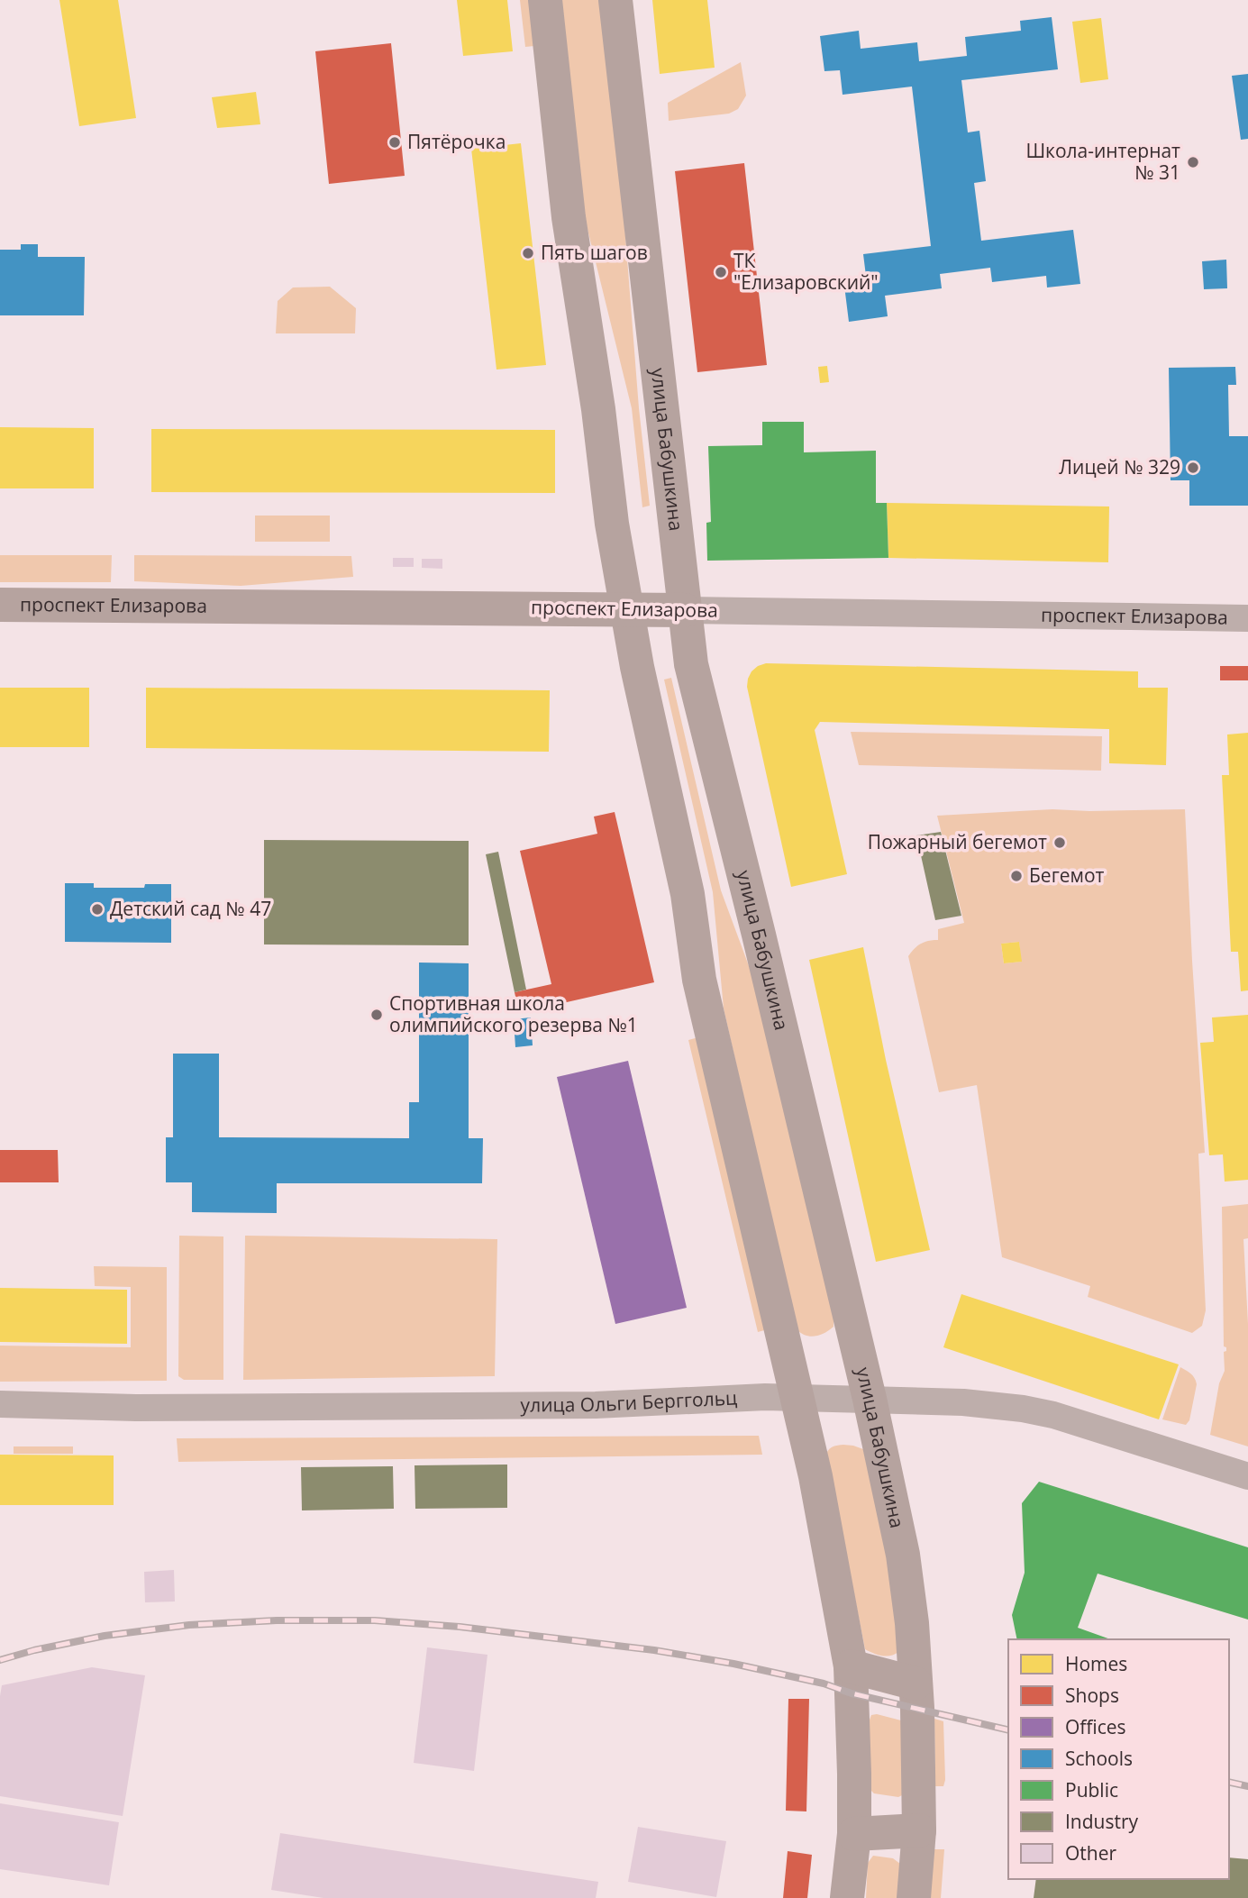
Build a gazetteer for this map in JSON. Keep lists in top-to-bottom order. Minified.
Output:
{"streets":{"street":["улица Бабушкина","проспект Елизарова","улица Ольги Берггольц"]},"crossings":[["улица Бабушкина","проспект Елизарова"],["улица Бабушкина","улица Ольги Берггольц"]],"places":["Пятёрочка","Школа-интернат № 31","Пять шагов","ТК \"Елизаровский\"","Лицей № 329","Пожарный бегемот","Бегемот","Детский сад № 47","Спортивная школа олимпийского резерва №1"],"legend":["Homes","Shops","Offices","Schools","Public","Industry","Other"]}
